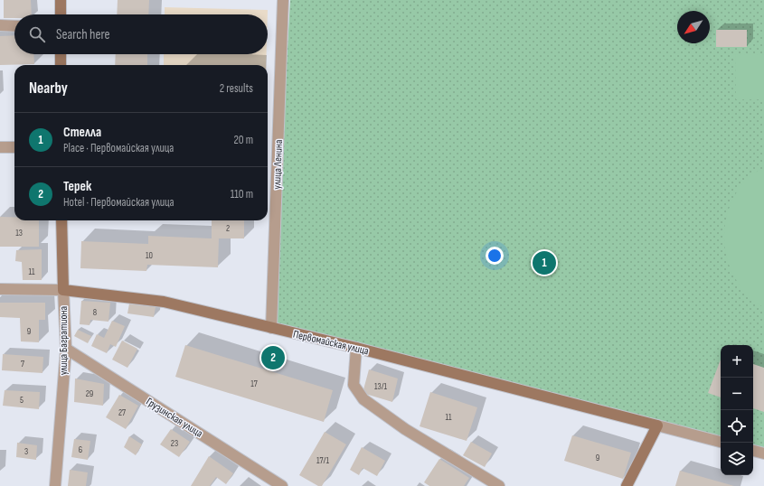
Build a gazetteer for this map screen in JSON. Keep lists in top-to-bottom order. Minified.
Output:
{"streets":{"main road":["улица Багратиона","Первомайская улица"],"street":["улица Ленина","Грузинская улица"]},"crossings":[["улица Ленина","Первомайская улица"],["улица Багратиона","Первомайская улица"],["улица Багратиона","Грузинская улица"]],"house_numbers":["2","13","10","11","8","9","7","17","13/1","29","5","27","11","23","6","3","9","17/1"],"north":"bottom left","page":{"search":"Search here","heading":["Nearby","2 results"],"list":[{"mark":"1","name":"Стелла","note":"Place · Первомайская улица","value":"20 m"},{"mark":"2","name":"Терек","note":"Hotel · Первомайская улица","value":"110 m"}],"pins":["1","2"],"map_buttons":["+","−"]}}
